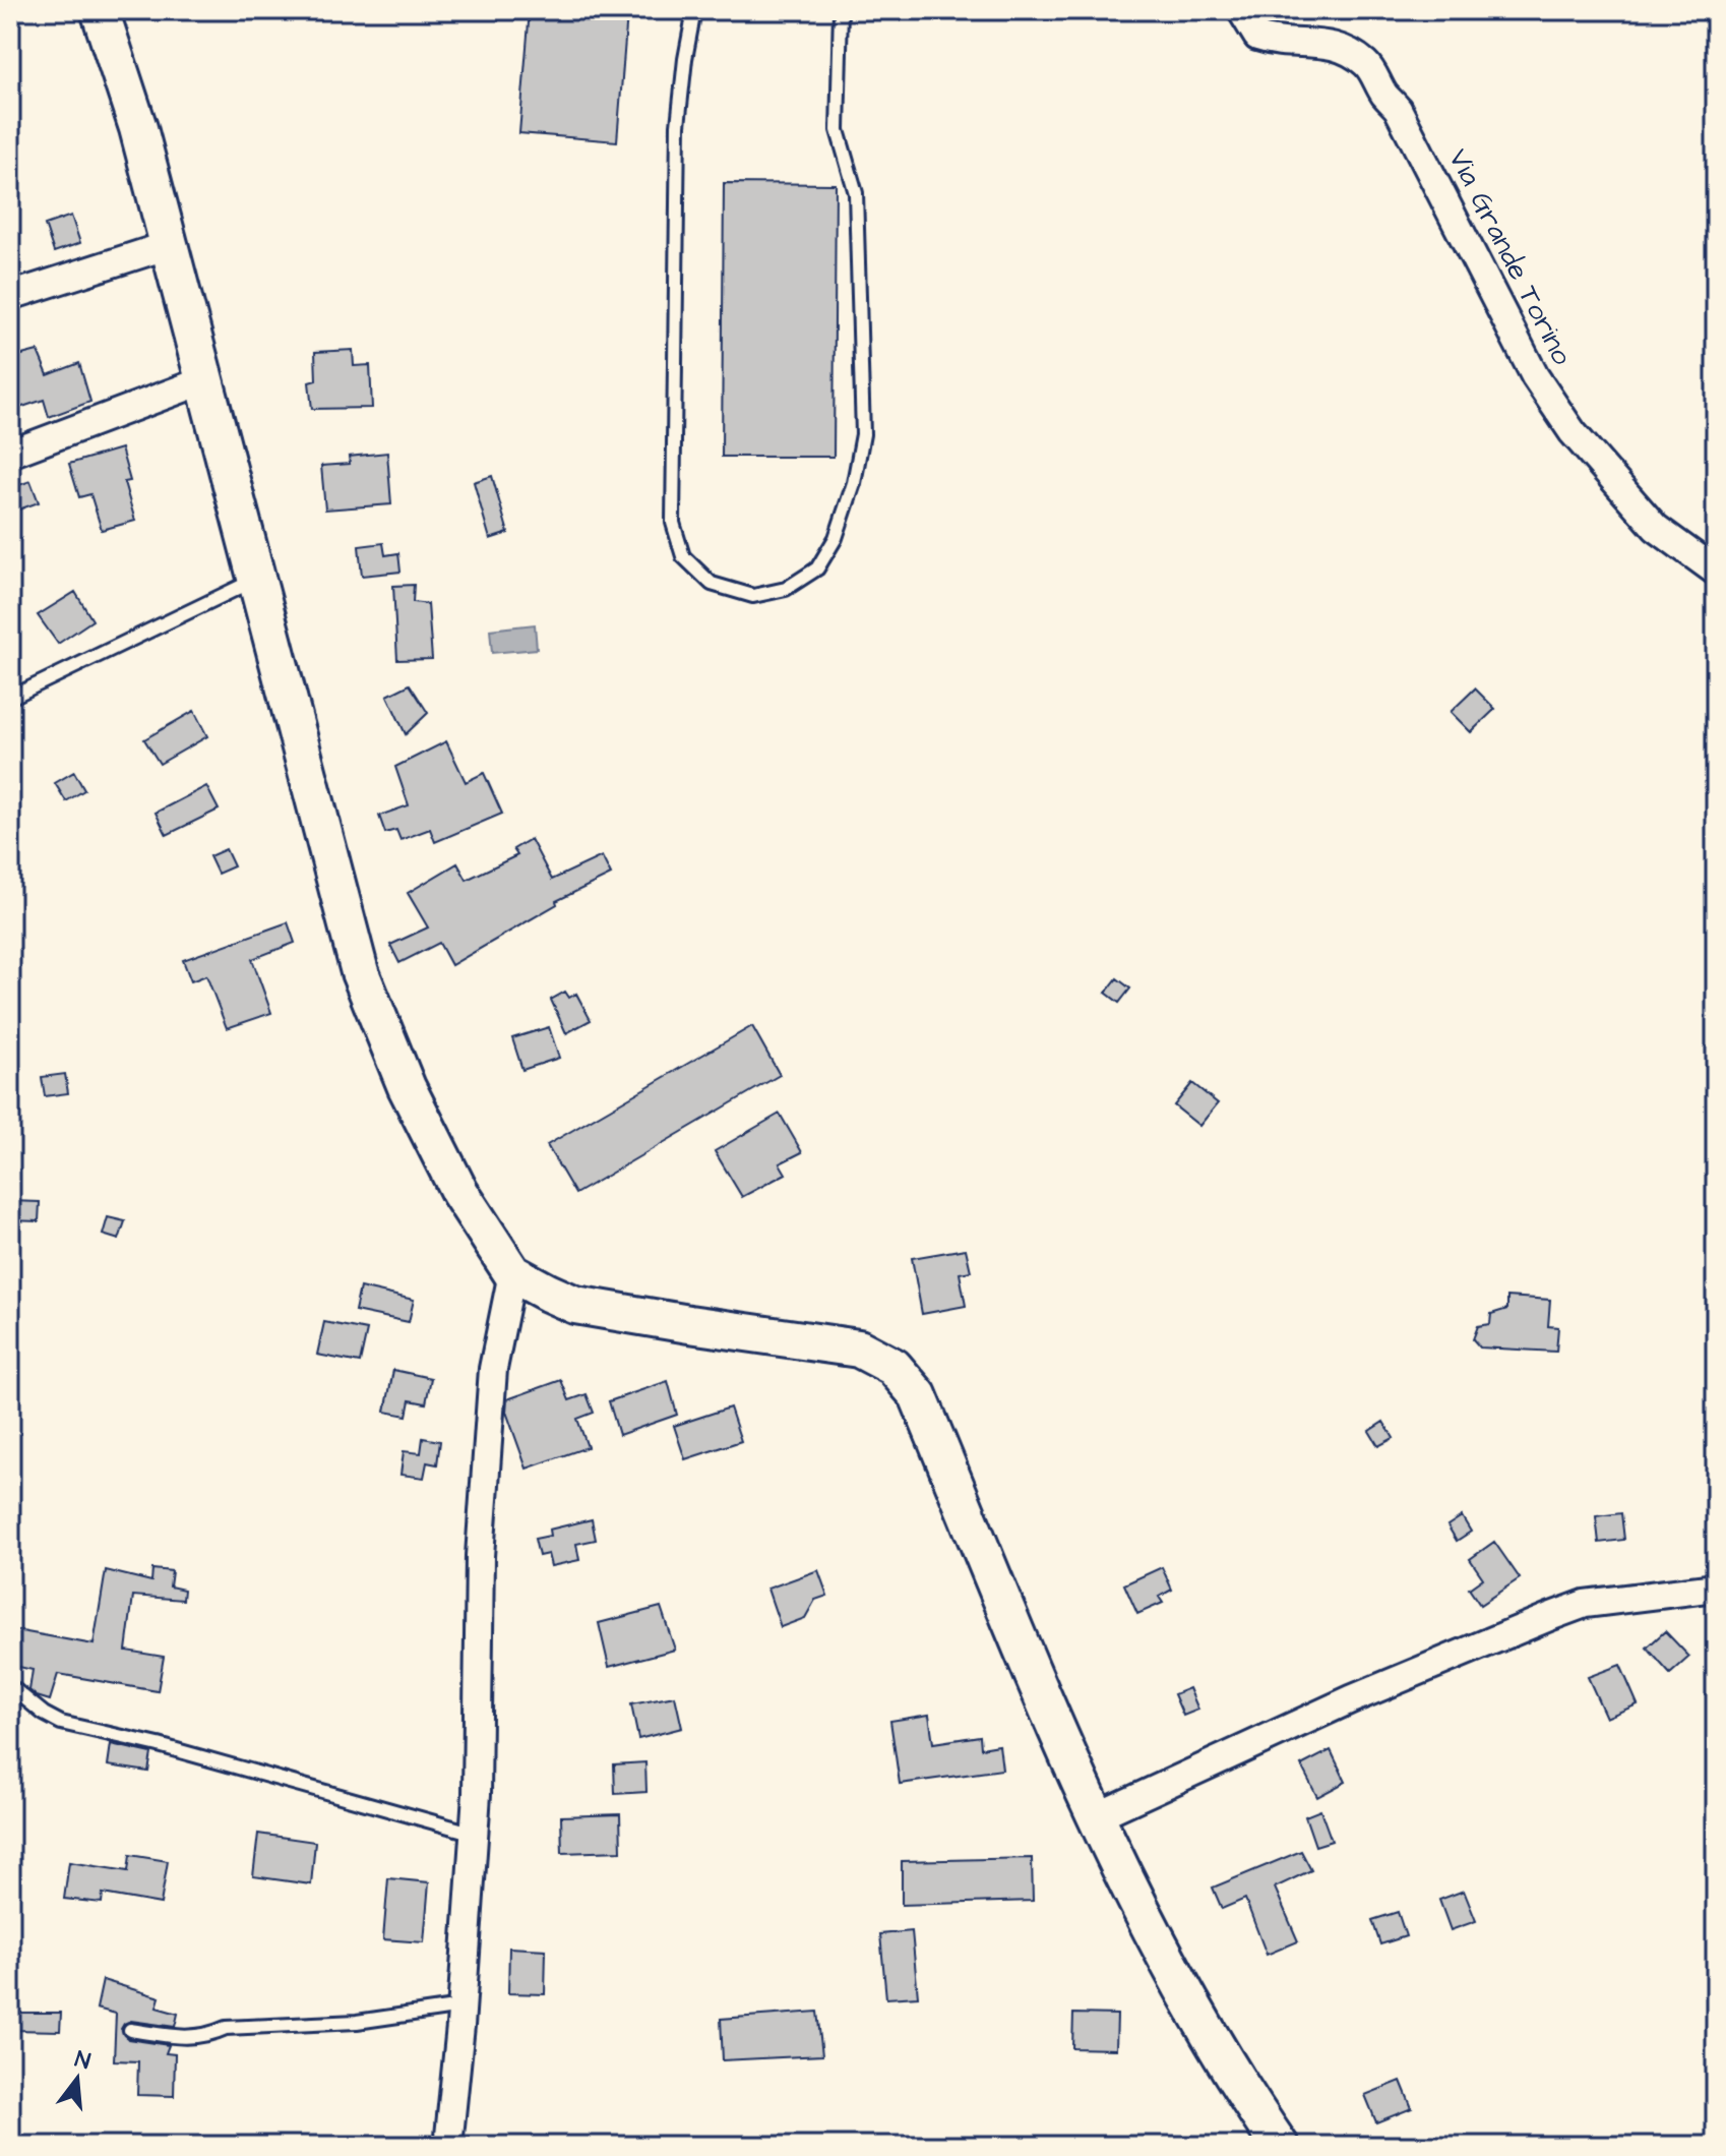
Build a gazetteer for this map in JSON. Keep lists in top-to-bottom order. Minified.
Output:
{"streets":{"street":["Via Grande Torino"]},"north":"top"}
